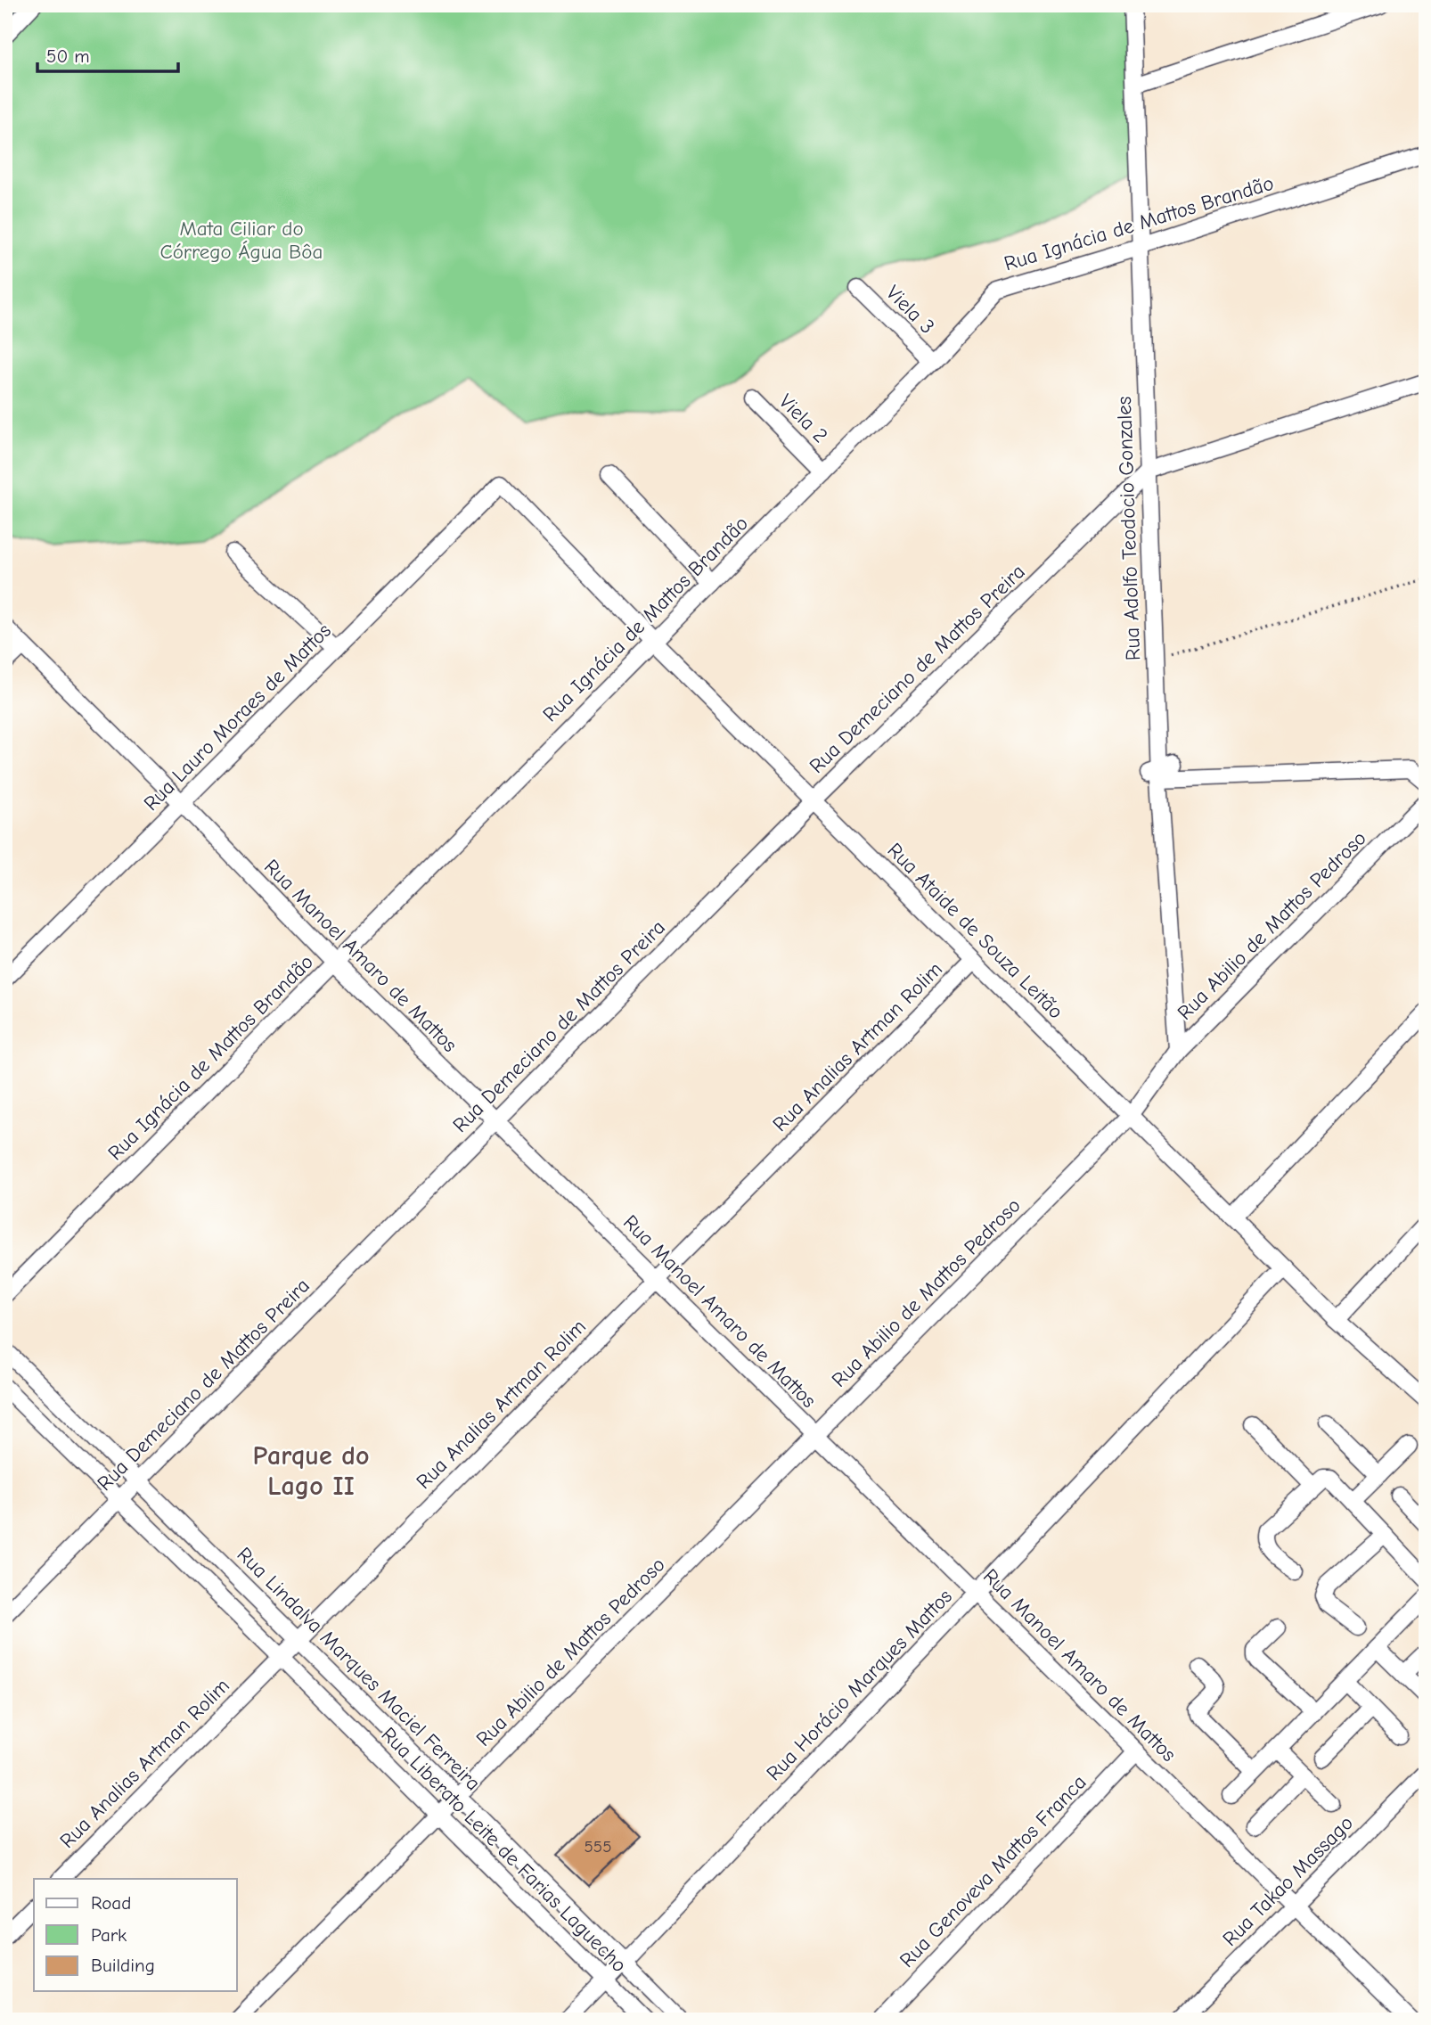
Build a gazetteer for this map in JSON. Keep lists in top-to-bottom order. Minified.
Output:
{"streets":{"street":["Rua Ignácia de Mattos Brandão","Viela 3","Viela 2","Rua Adolfo Teodocio Gonzales","Rua Demeciano de Mattos Preira","Rua Lauro Moraes de Mattos","Rua Abilio de Mattos Pedroso","Rua Ataide de Souza Leitão","Rua Manoel Amaro de Mattos","Rua Analias Artman Rolim","Rua Lindalva Marques Maciel Ferreira","Rua Horácio Marques Mattos","Rua Liberato Leite de Farias Laguecho","Rua Genoveva Mattos Franca","Rua Takao Massago"]},"crossings":[["Rua Ignácia de Mattos Brandão","Viela 3"],["Rua Ignácia de Mattos Brandão","Viela 2"],["Rua Ignácia de Mattos Brandão","Rua Adolfo Teodocio Gonzales"],["Rua Ignácia de Mattos Brandão","Rua Ataide de Souza Leitão"],["Rua Ignácia de Mattos Brandão","Rua Manoel Amaro de Mattos"],["Rua Adolfo Teodocio Gonzales","Rua Demeciano de Mattos Preira"],["Rua Adolfo Teodocio Gonzales","Rua Abilio de Mattos Pedroso"],["Rua Demeciano de Mattos Preira","Rua Ataide de Souza Leitão"],["Rua Demeciano de Mattos Preira","Rua Manoel Amaro de Mattos"],["Rua Demeciano de Mattos Preira","Rua Lindalva Marques Maciel Ferreira"],["Rua Lauro Moraes de Mattos","Rua Ataide de Souza Leitão"],["Rua Lauro Moraes de Mattos","Rua Manoel Amaro de Mattos"],["Rua Abilio de Mattos Pedroso","Rua Ataide de Souza Leitão"],["Rua Abilio de Mattos Pedroso","Rua Manoel Amaro de Mattos"],["Rua Abilio de Mattos Pedroso","Rua Lindalva Marques Maciel Ferreira"],["Rua Abilio de Mattos Pedroso","Rua Liberato Leite de Farias Laguecho"],["Rua Ataide de Souza Leitão","Rua Analias Artman Rolim"],["Rua Ataide de Souza Leitão","Rua Horácio Marques Mattos"],["Rua Manoel Amaro de Mattos","Rua Analias Artman Rolim"],["Rua Manoel Amaro de Mattos","Rua Horácio Marques Mattos"],["Rua Manoel Amaro de Mattos","Rua Genoveva Mattos Franca"],["Rua Manoel Amaro de Mattos","Rua Takao Massago"],["Rua Analias Artman Rolim","Rua Lindalva Marques Maciel Ferreira"],["Rua Analias Artman Rolim","Rua Liberato Leite de Farias Laguecho"],["Rua Lindalva Marques Maciel Ferreira","Rua Horácio Marques Mattos"],["Rua Horácio Marques Mattos","Rua Liberato Leite de Farias Laguecho"]],"districts":["Parque do Lago II"],"parks":["Mata Ciliar do Córrego Água Bôa"],"house_numbers":["555"],"legend":["Road","Park","Building"],"scale_bar":"50 m"}
